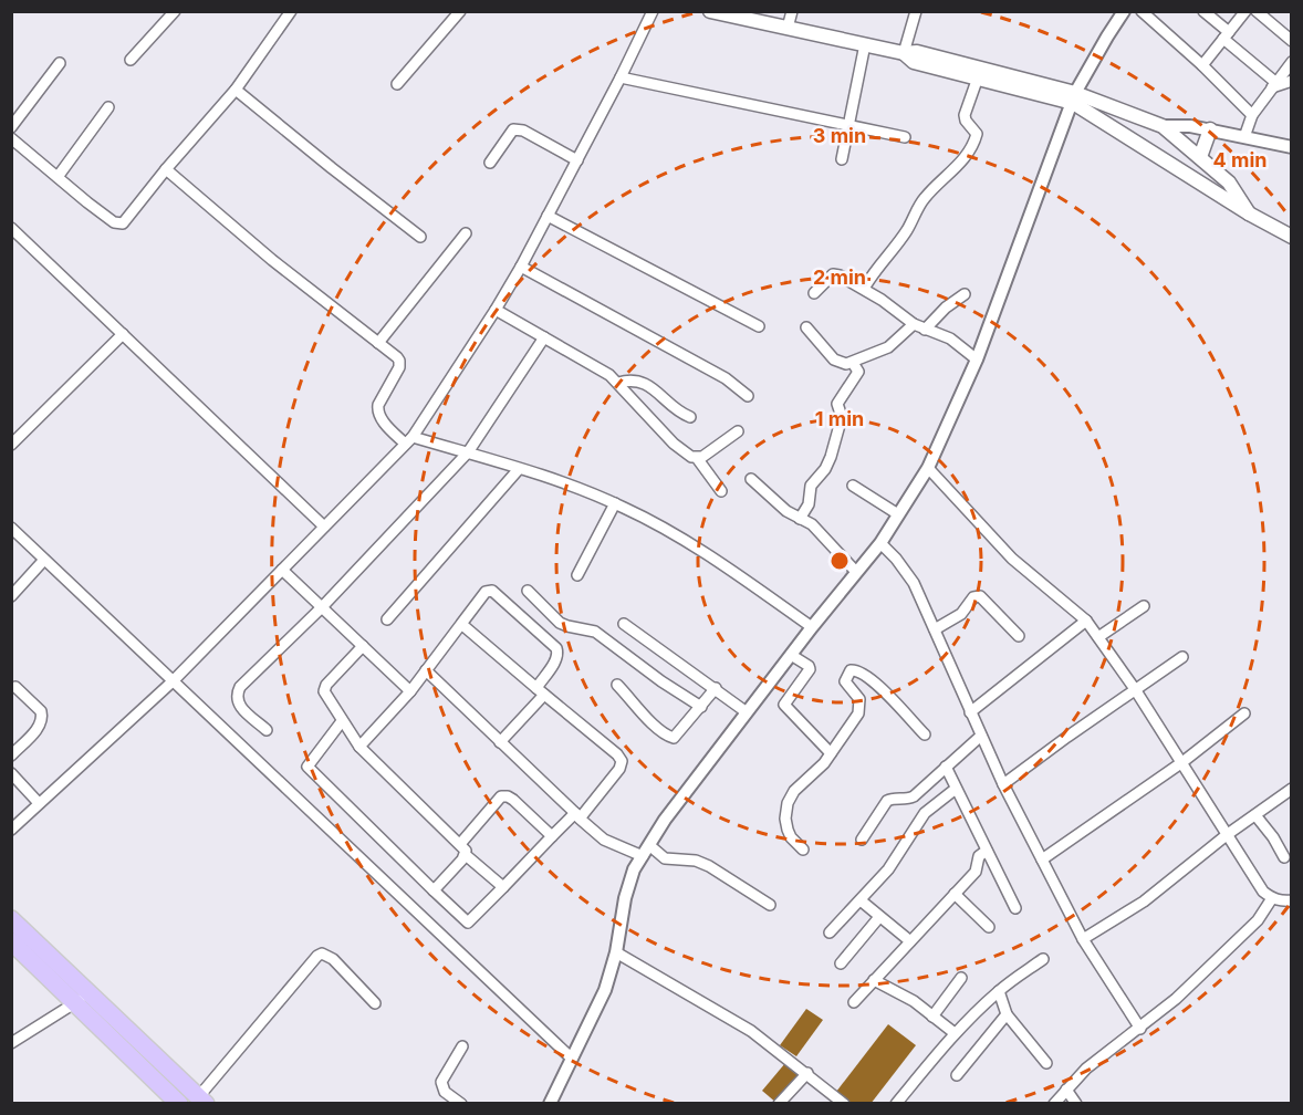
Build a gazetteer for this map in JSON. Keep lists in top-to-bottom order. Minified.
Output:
{"rings":["3 min","4 min","2 min","1 min"]}
